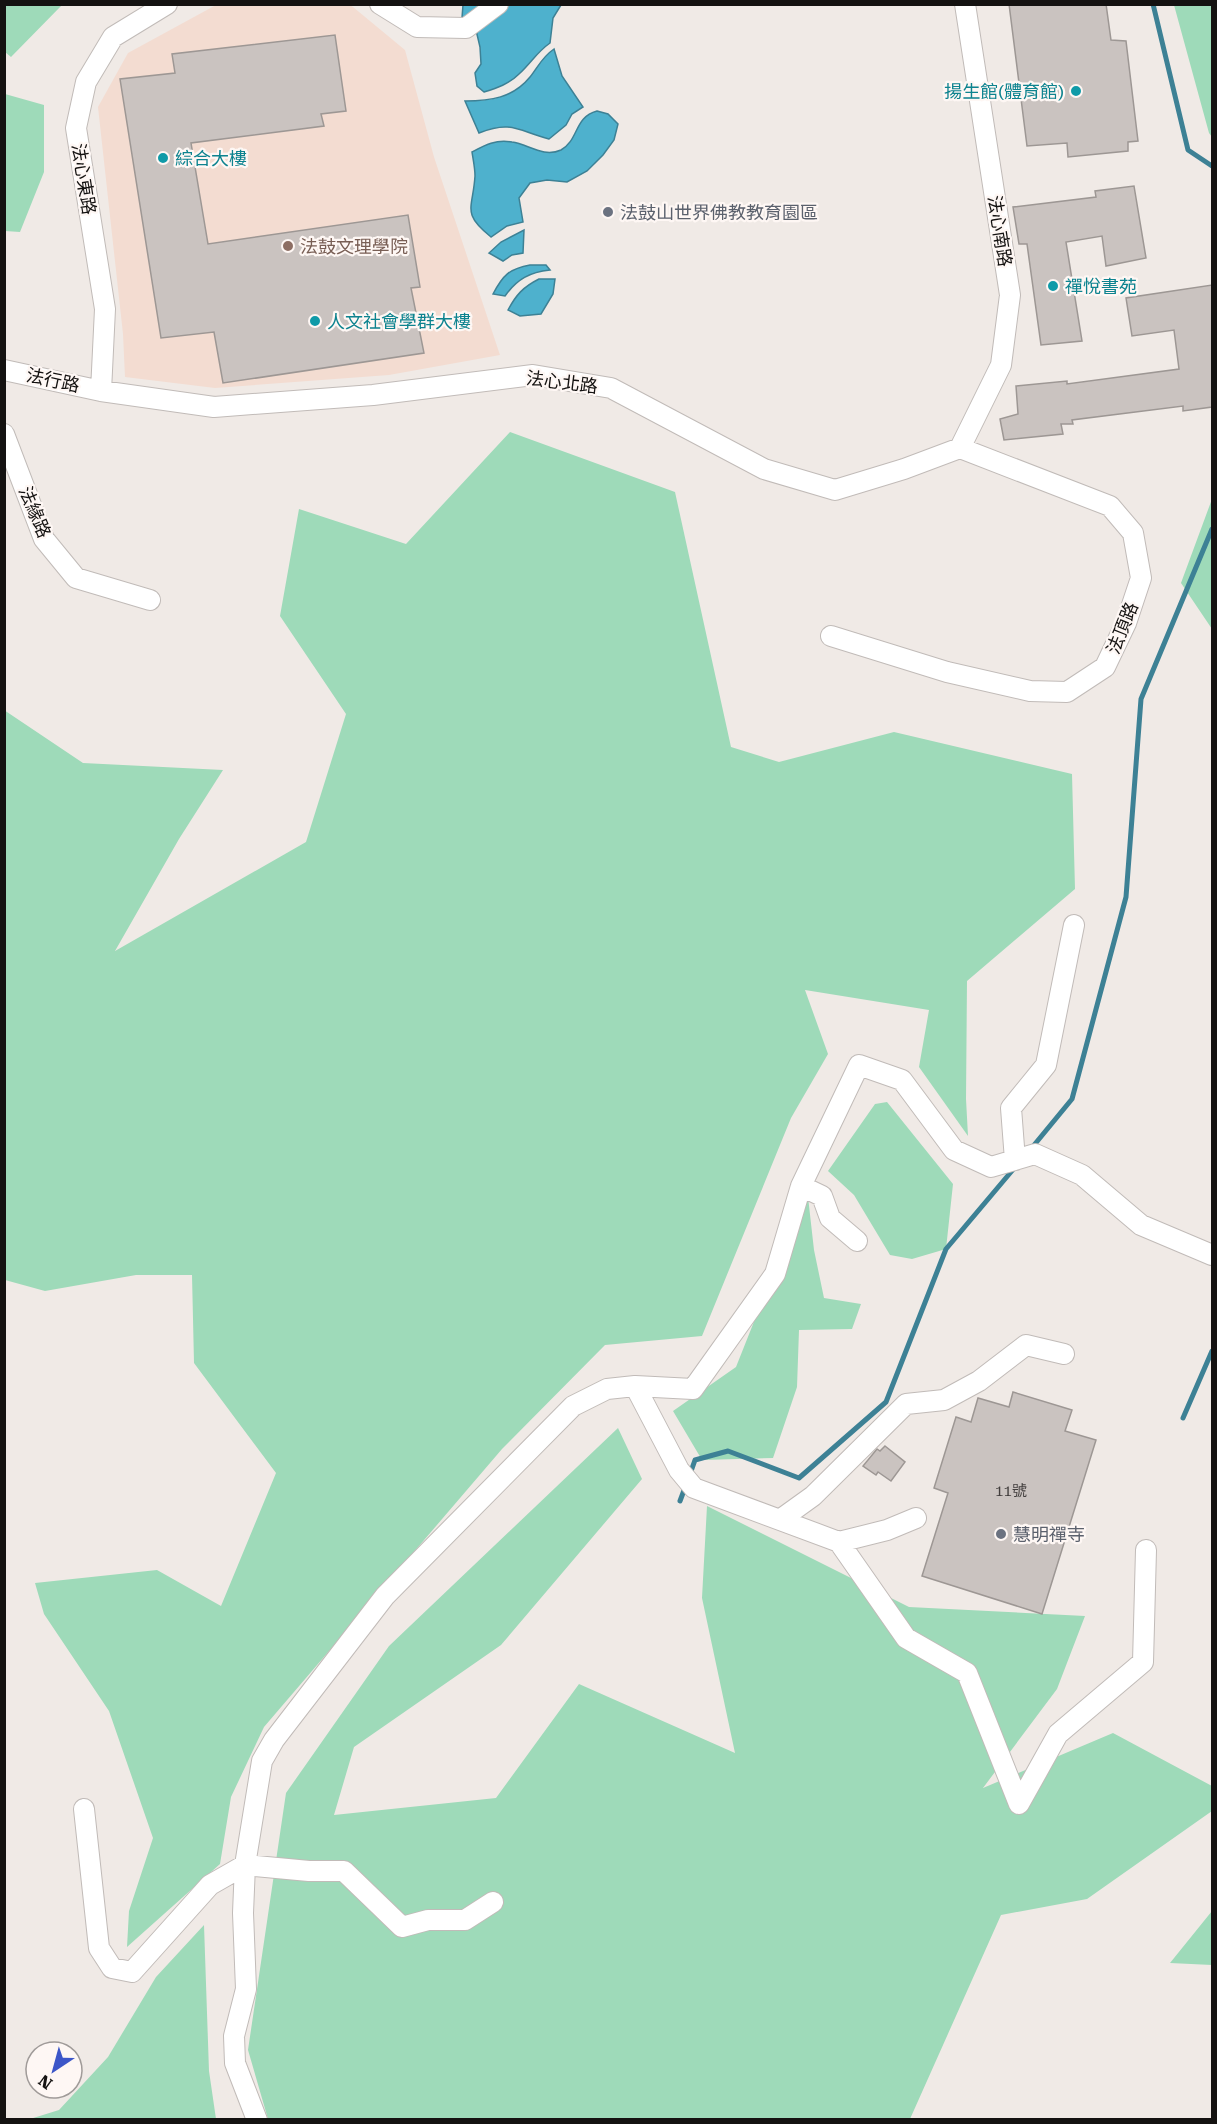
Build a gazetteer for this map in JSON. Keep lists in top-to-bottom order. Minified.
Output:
{"streets":{"street":["法心東路","法心南路","法行路","法心北路","法緣路","法頂路"]},"crossings":[["法心東路","法行路"],["法心東路","法心北路"],["法心南路","法心北路"],["法心南路","法頂路"],["法行路","法心北路"],["法心北路","法頂路"]],"places":["揚生館(體育館)","綜合大樓","法鼓山世界佛教教育園區","法鼓文理學院","禪悅書苑","人文社會學群大樓","慧明禪寺"],"house_numbers":["11號"],"north":"bottom left"}
